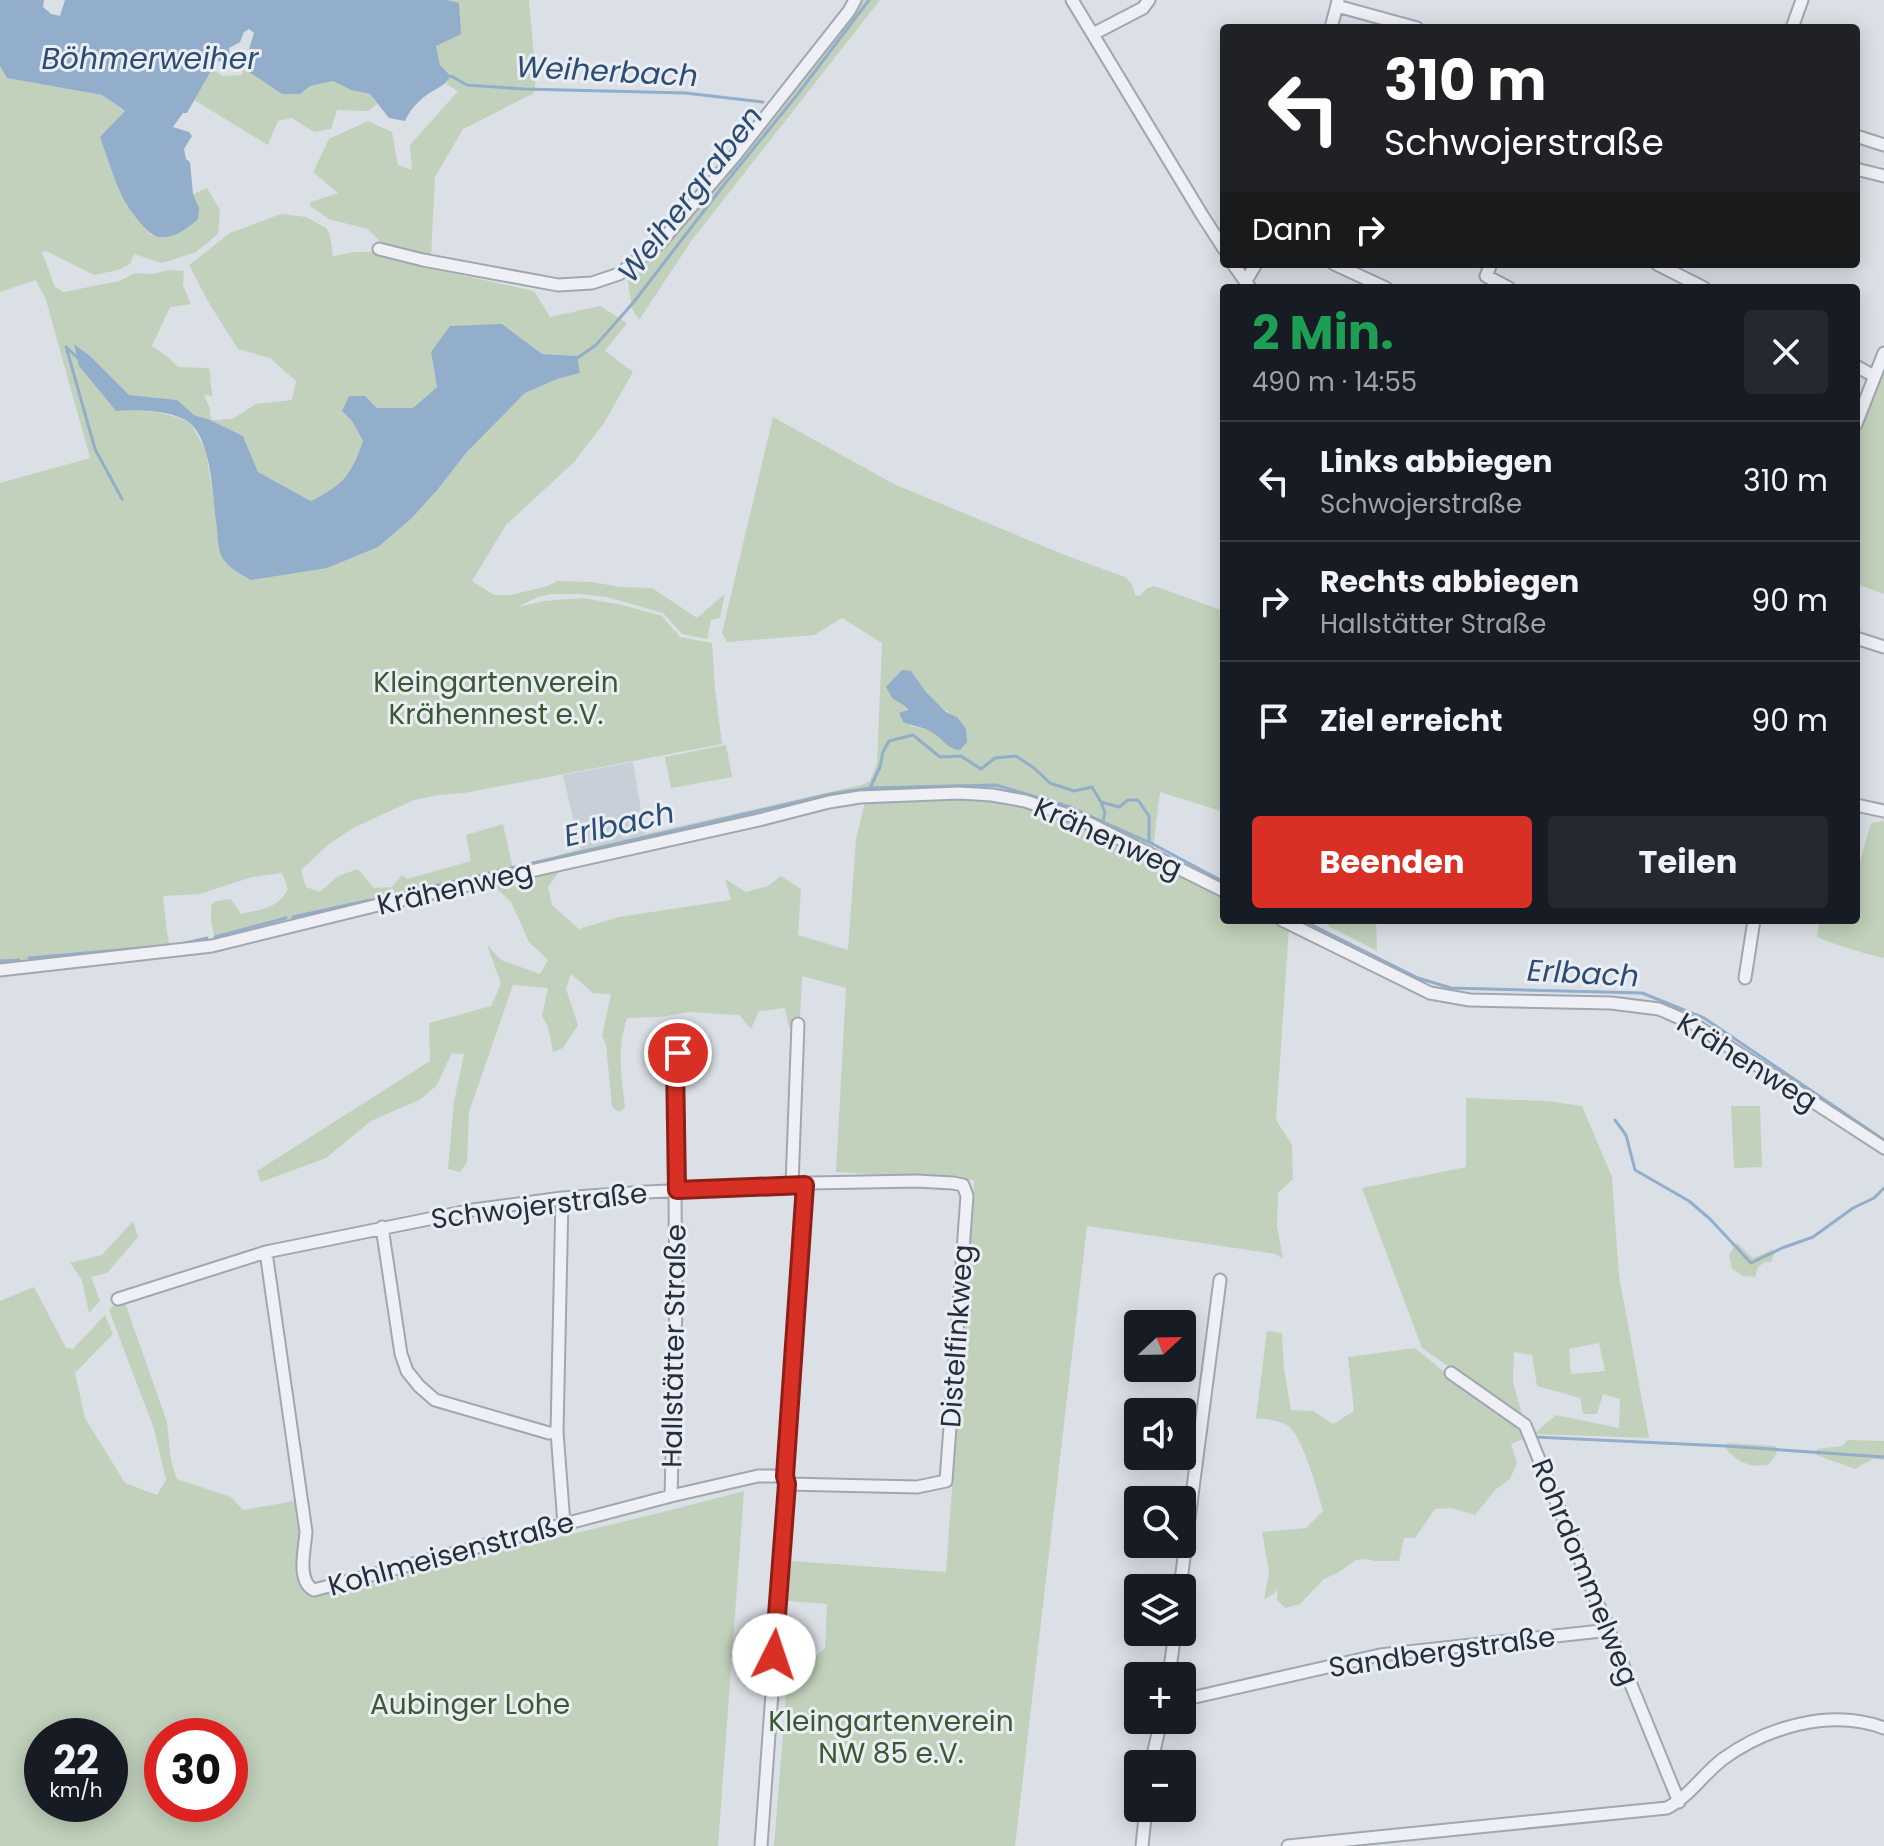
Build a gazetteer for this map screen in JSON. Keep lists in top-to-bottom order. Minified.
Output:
{"streets":{"street":["Krähenweg","Schwojerstraße","Distelfinkweg","Hallstätter Straße","Kohlmeisenstraße","Rohrdommelweg","Sandbergstraße"]},"crossings":[["Schwojerstraße","Distelfinkweg"],["Schwojerstraße","Hallstätter Straße"],["Schwojerstraße","Kohlmeisenstraße"],["Distelfinkweg","Kohlmeisenstraße"],["Hallstätter Straße","Kohlmeisenstraße"],["Rohrdommelweg","Sandbergstraße"]],"water":["Böhmerweiher","Weiherbach","Weihergraben","Erlbach"],"parks":["Kleingartenverein Krähennest e.V.","Aubinger Lohe","Kleingartenverein NW 85 e.V."],"north":"right","page":{"turn":["310 m","Schwojerstraße"],"then":"Dann","heading":["2 Min.","490 m · 14:55"],"list":[{"name":"Links abbiegen","note":"Schwojerstraße","value":"310 m"},{"name":"Rechts abbiegen","note":"Hallstätter Straße","value":"90 m"},{"name":"Ziel erreicht","value":"90 m"}],"buttons":["Beenden","Teilen"],"map_buttons":["+","−"],"speed":"22 km/h","limit":"30"}}
